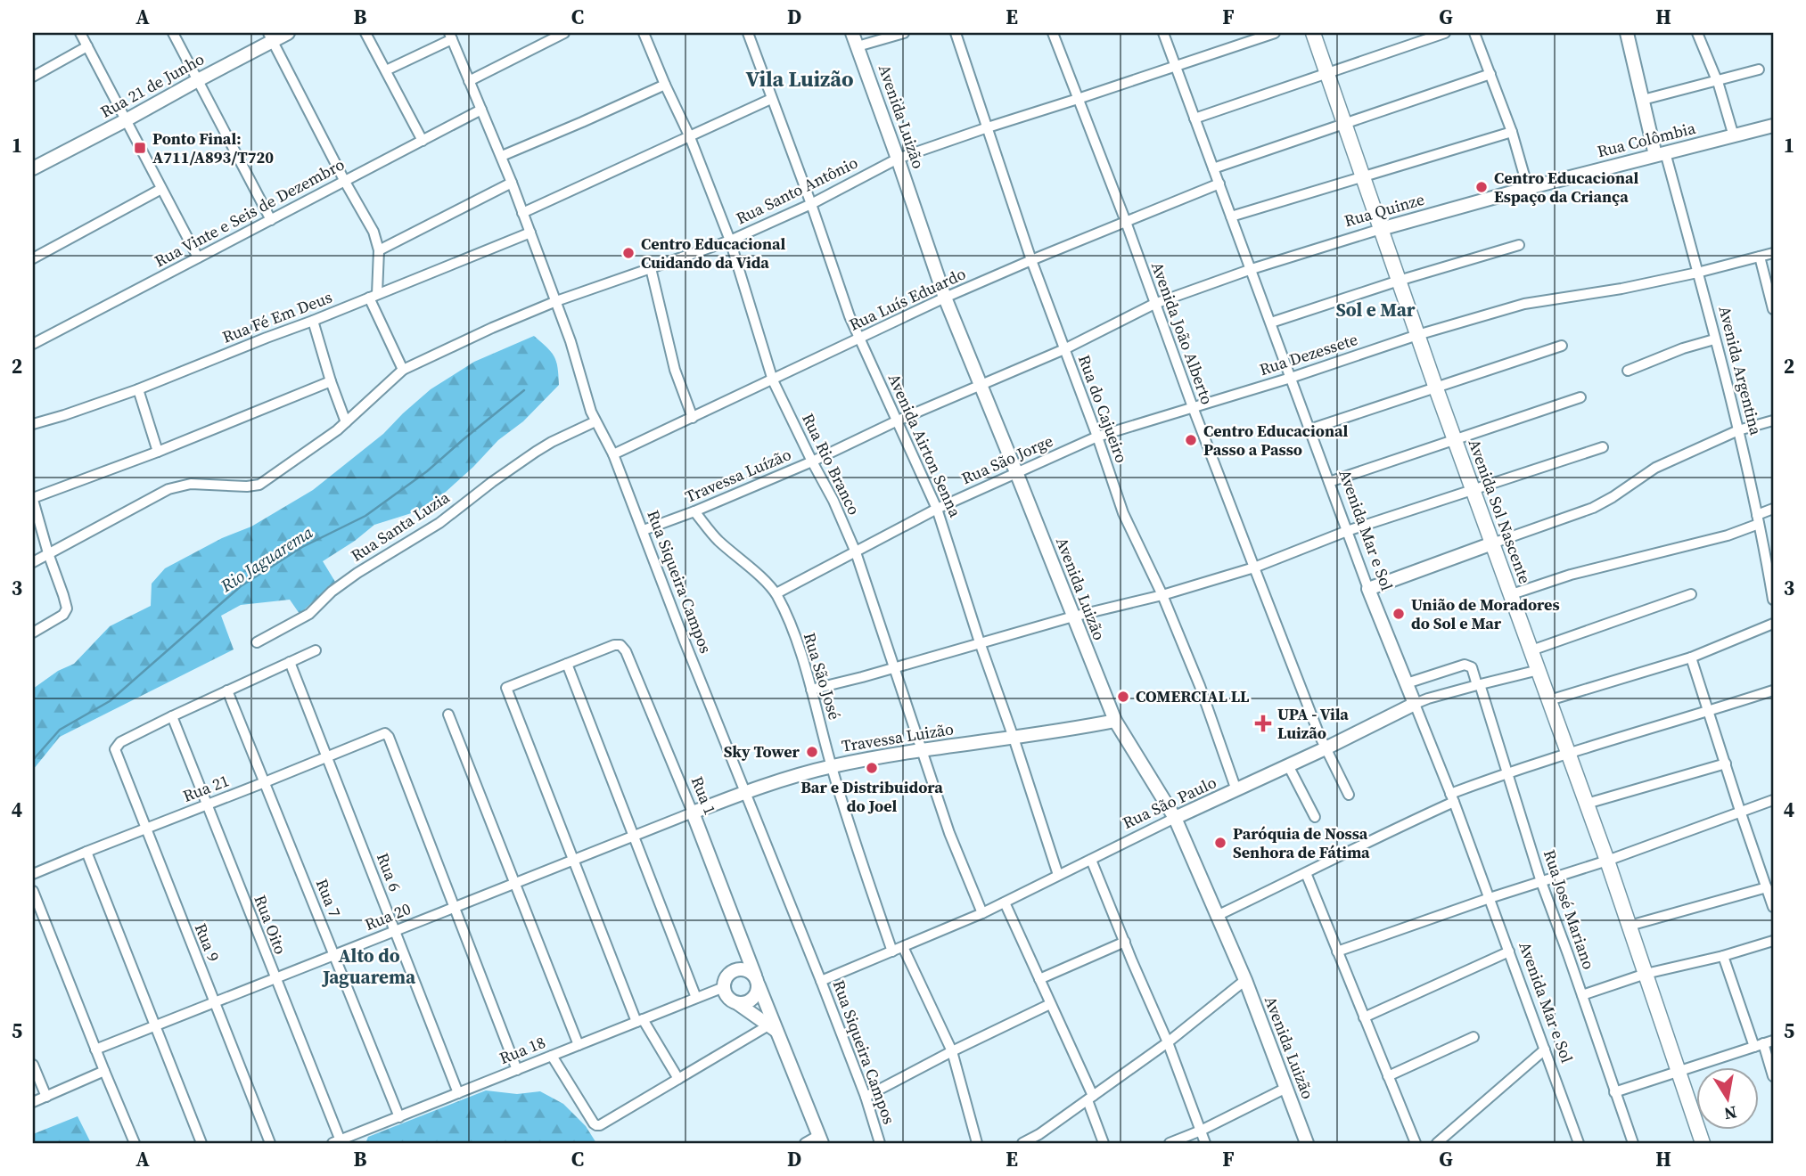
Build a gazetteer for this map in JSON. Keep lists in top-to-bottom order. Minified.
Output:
{"streets":{"main road":["Avenida Sol Nascente"],"street":["Rua 21 de Junho","Avenida Luizão","Rua Colômbia","Rua Santo Antônio","Rua Quinze","Rua Vinte e Seis de Dezembro","Rua Luís Eduardo","Rua Fé Em Deus","Avenida João Alberto","Rua Dezessete","Avenida Argentina","Rua do Cajueiro","Avenida Airton Senna","Rua São Jorge","Rua Rio Branco","Travessa Luízão","Rua Santa Luzia","Avenida Mar e Sol","Rua Siqueira Campos","Rua São José","Travessa Luizão","Rua 21","Rua 1","Rua São Paulo","Rua 6","Rua 7","Rua José Mariano","Rua 20","Rua Oito","Rua 9","Rua 18"]},"crossings":[["Avenida Luizão","Rua Santo Antônio"],["Avenida Luizão","Rua Luís Eduardo"],["Avenida Luizão","Rua São Jorge"],["Avenida Luizão","Travessa Luízão"],["Avenida Luizão","Travessa Luizão"],["Avenida Luizão","Rua São Paulo"],["Rua Colômbia","Rua Quinze"],["Rua Colômbia","Avenida Argentina"],["Rua Santo Antônio","Avenida João Alberto"],["Rua Santo Antônio","Rua do Cajueiro"],["Rua Santo Antônio","Avenida Airton Senna"],["Rua Santo Antônio","Rua Rio Branco"],["Rua Santo Antônio","Avenida Mar e Sol"],["Rua Santo Antônio","Rua Siqueira Campos"],["Rua Quinze","Avenida João Alberto"],["Rua Quinze","Travessa Luízão"],["Rua Quinze","Avenida Sol Nascente"],["Rua Quinze","Avenida Mar e Sol"],["Rua Vinte e Seis de Dezembro","Rua Siqueira Campos"],["Rua Luís Eduardo","Avenida João Alberto"],["Rua Luís Eduardo","Rua do Cajueiro"],["Rua Luís Eduardo","Avenida Airton Senna"],["Rua Luís Eduardo","Rua Rio Branco"],["Rua Luís Eduardo","Avenida Mar e Sol"],["Rua Luís Eduardo","Rua Siqueira Campos"],["Rua Fé Em Deus","Rua Siqueira Campos"],["Avenida João Alberto","Rua Dezessete"],["Avenida João Alberto","Rua São Jorge"],["Avenida João Alberto","Travessa Luízão"],["Avenida João Alberto","Rua São Paulo"],["Rua Dezessete","Avenida Argentina"],["Rua Dezessete","Rua São Jorge"],["Rua Dezessete","Avenida Sol Nascente"],["Rua Dezessete","Avenida Mar e Sol"],["Rua do Cajueiro","Rua São Jorge"],["Rua do Cajueiro","Travessa Luízão"],["Rua do Cajueiro","Rua São Paulo"],["Avenida Airton Senna","Rua São Jorge"],["Avenida Airton Senna","Travessa Luízão"],["Avenida Airton Senna","Travessa Luizão"],["Avenida Airton Senna","Rua São Paulo"],["Rua São Jorge","Rua Rio Branco"],["Rua São Jorge","Rua São José"],["Rua Rio Branco","Travessa Luízão"],["Rua Rio Branco","Travessa Luizão"],["Rua Rio Branco","Rua São Paulo"],["Travessa Luízão","Rua Siqueira Campos"],["Travessa Luízão","Rua São José"],["Avenida Sol Nascente","Rua São Paulo"],["Rua Santa Luzia","Rua Siqueira Campos"],["Avenida Mar e Sol","Rua São Paulo"],["Avenida Mar e Sol","Rua José Mariano"],["Rua Siqueira Campos","Travessa Luizão"],["Rua Siqueira Campos","Rua São Paulo"],["Rua São José","Travessa Luizão"],["Rua São José","Rua São Paulo"],["Travessa Luizão","Rua 1"],["Travessa Luizão","Rua 20"],["Rua 21","Rua 6"],["Rua 21","Rua 7"],["Rua 21","Rua 20"],["Rua 21","Rua Oito"],["Rua 21","Rua 9"],["Rua 1","Rua 20"],["Rua 1","Rua 18"],["Rua São Paulo","Rua José Mariano"],["Rua 6","Rua 20"],["Rua 6","Rua 18"],["Rua 7","Rua 20"],["Rua 7","Rua 18"],["Rua 20","Rua Oito"],["Rua 20","Rua 9"],["Rua Oito","Rua 9"],["Rua Oito","Rua 18"]],"districts":["Vila Luizão","Sol e Mar","Alto do Jaguarema"],"water":["Rio Jaguarema"],"places":{"transit":["Ponto Final: A711/A893/T720"],"other":["Centro Educacional Espaço da Criança","Centro Educacional Cuidando da Vida","Centro Educacional Passo a Passo","União de Moradores do Sol e Mar","COMERCIAL LL","Sky Tower","Bar e Distribuidora do Joel","Paróquia de Nossa Senhora de Fátima"],"health":["UPA - Vila Luizão"]},"north":"bottom","grid":{"columns":["A","B","C","D","E","F","G","H"],"rows":["1","2","3","4","5"]}}
